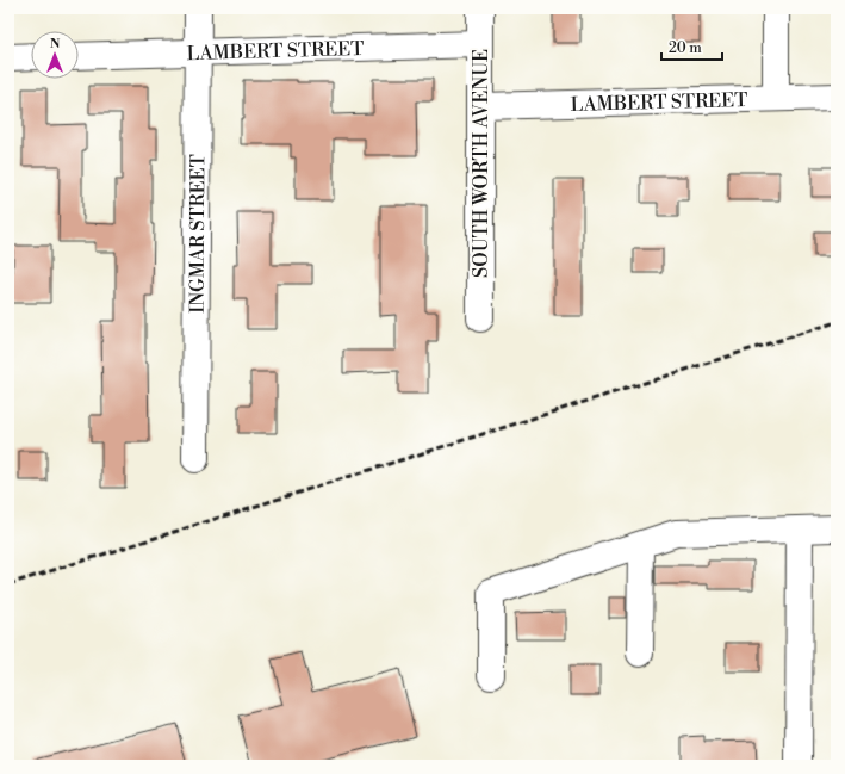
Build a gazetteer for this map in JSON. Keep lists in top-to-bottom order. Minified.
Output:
{"streets":{"street":["LAMBERT STREET","SOUTH WORTH AVENUE","INGMAR STREET"]},"crossings":[["LAMBERT STREET","SOUTH WORTH AVENUE"],["LAMBERT STREET","INGMAR STREET"]],"scale_bar":"20 m","north":"top"}
